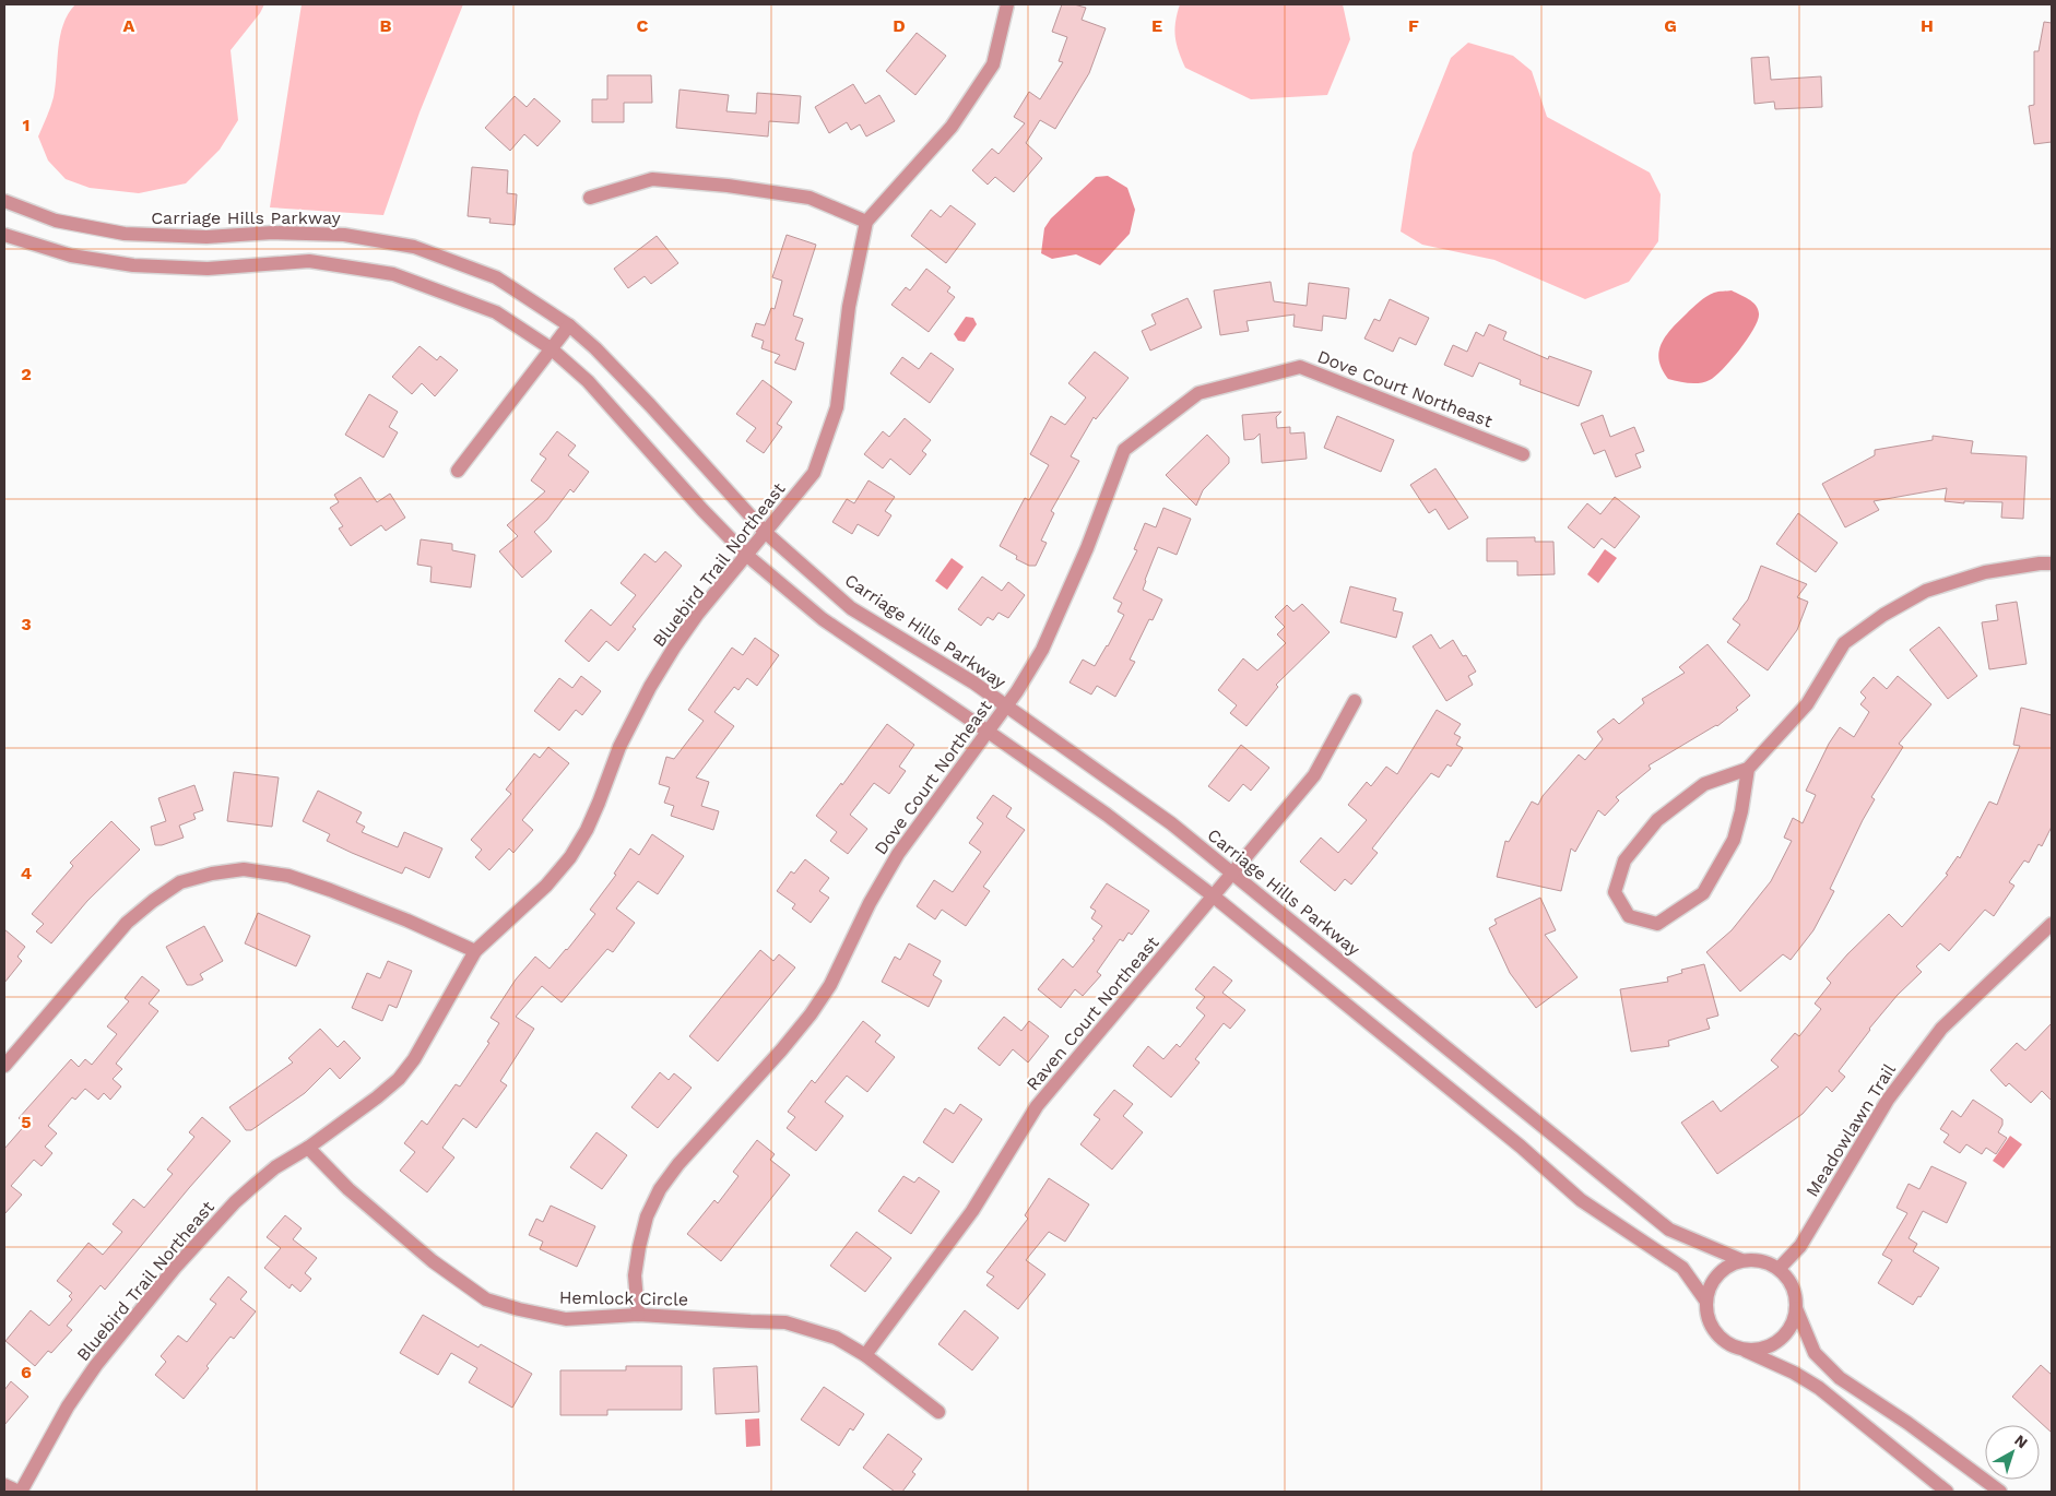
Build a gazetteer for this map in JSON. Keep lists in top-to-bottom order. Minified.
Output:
{"streets":{"street":["Carriage Hills Parkway","Dove Court Northeast","Bluebird Trail Northeast","Raven Court Northeast","Meadowlawn Trail","Hemlock Circle"]},"crossings":[["Carriage Hills Parkway","Dove Court Northeast"],["Carriage Hills Parkway","Bluebird Trail Northeast"],["Carriage Hills Parkway","Raven Court Northeast"],["Carriage Hills Parkway","Meadowlawn Trail"],["Dove Court Northeast","Hemlock Circle"],["Bluebird Trail Northeast","Hemlock Circle"],["Raven Court Northeast","Hemlock Circle"]],"north":"top right","grid":{"columns":["A","B","C","D","E","F","G","H"],"rows":["1","2","3","4","5","6"]}}
